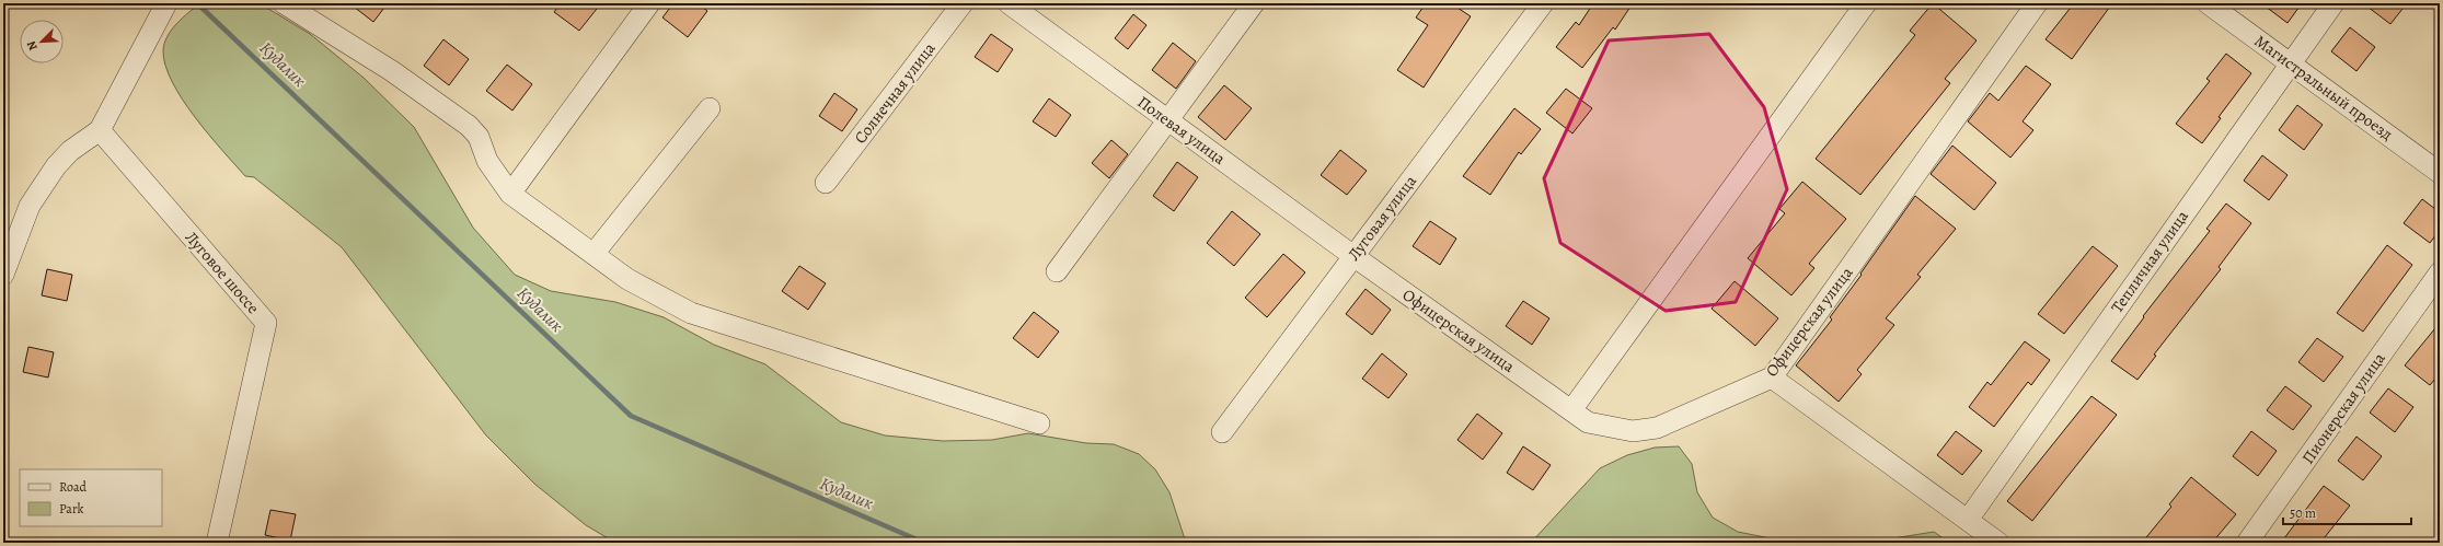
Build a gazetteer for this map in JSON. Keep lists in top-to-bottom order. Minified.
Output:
{"streets":{"street":["Магистральный проезд","Солнечная улица","Полевая улица","Луговая улица","Тепличная улица","Луговое шоссе","Офицерская улица","Пионерская улица"]},"crossings":[["Магистральный проезд","Тепличная улица"],["Полевая улица","Луговая улица"],["Полевая улица","Офицерская улица"],["Луговая улица","Офицерская улица"]],"water":["Кудалик"],"legend":["Road","Park"],"scale_bar":"50 m","north":"bottom left"}
